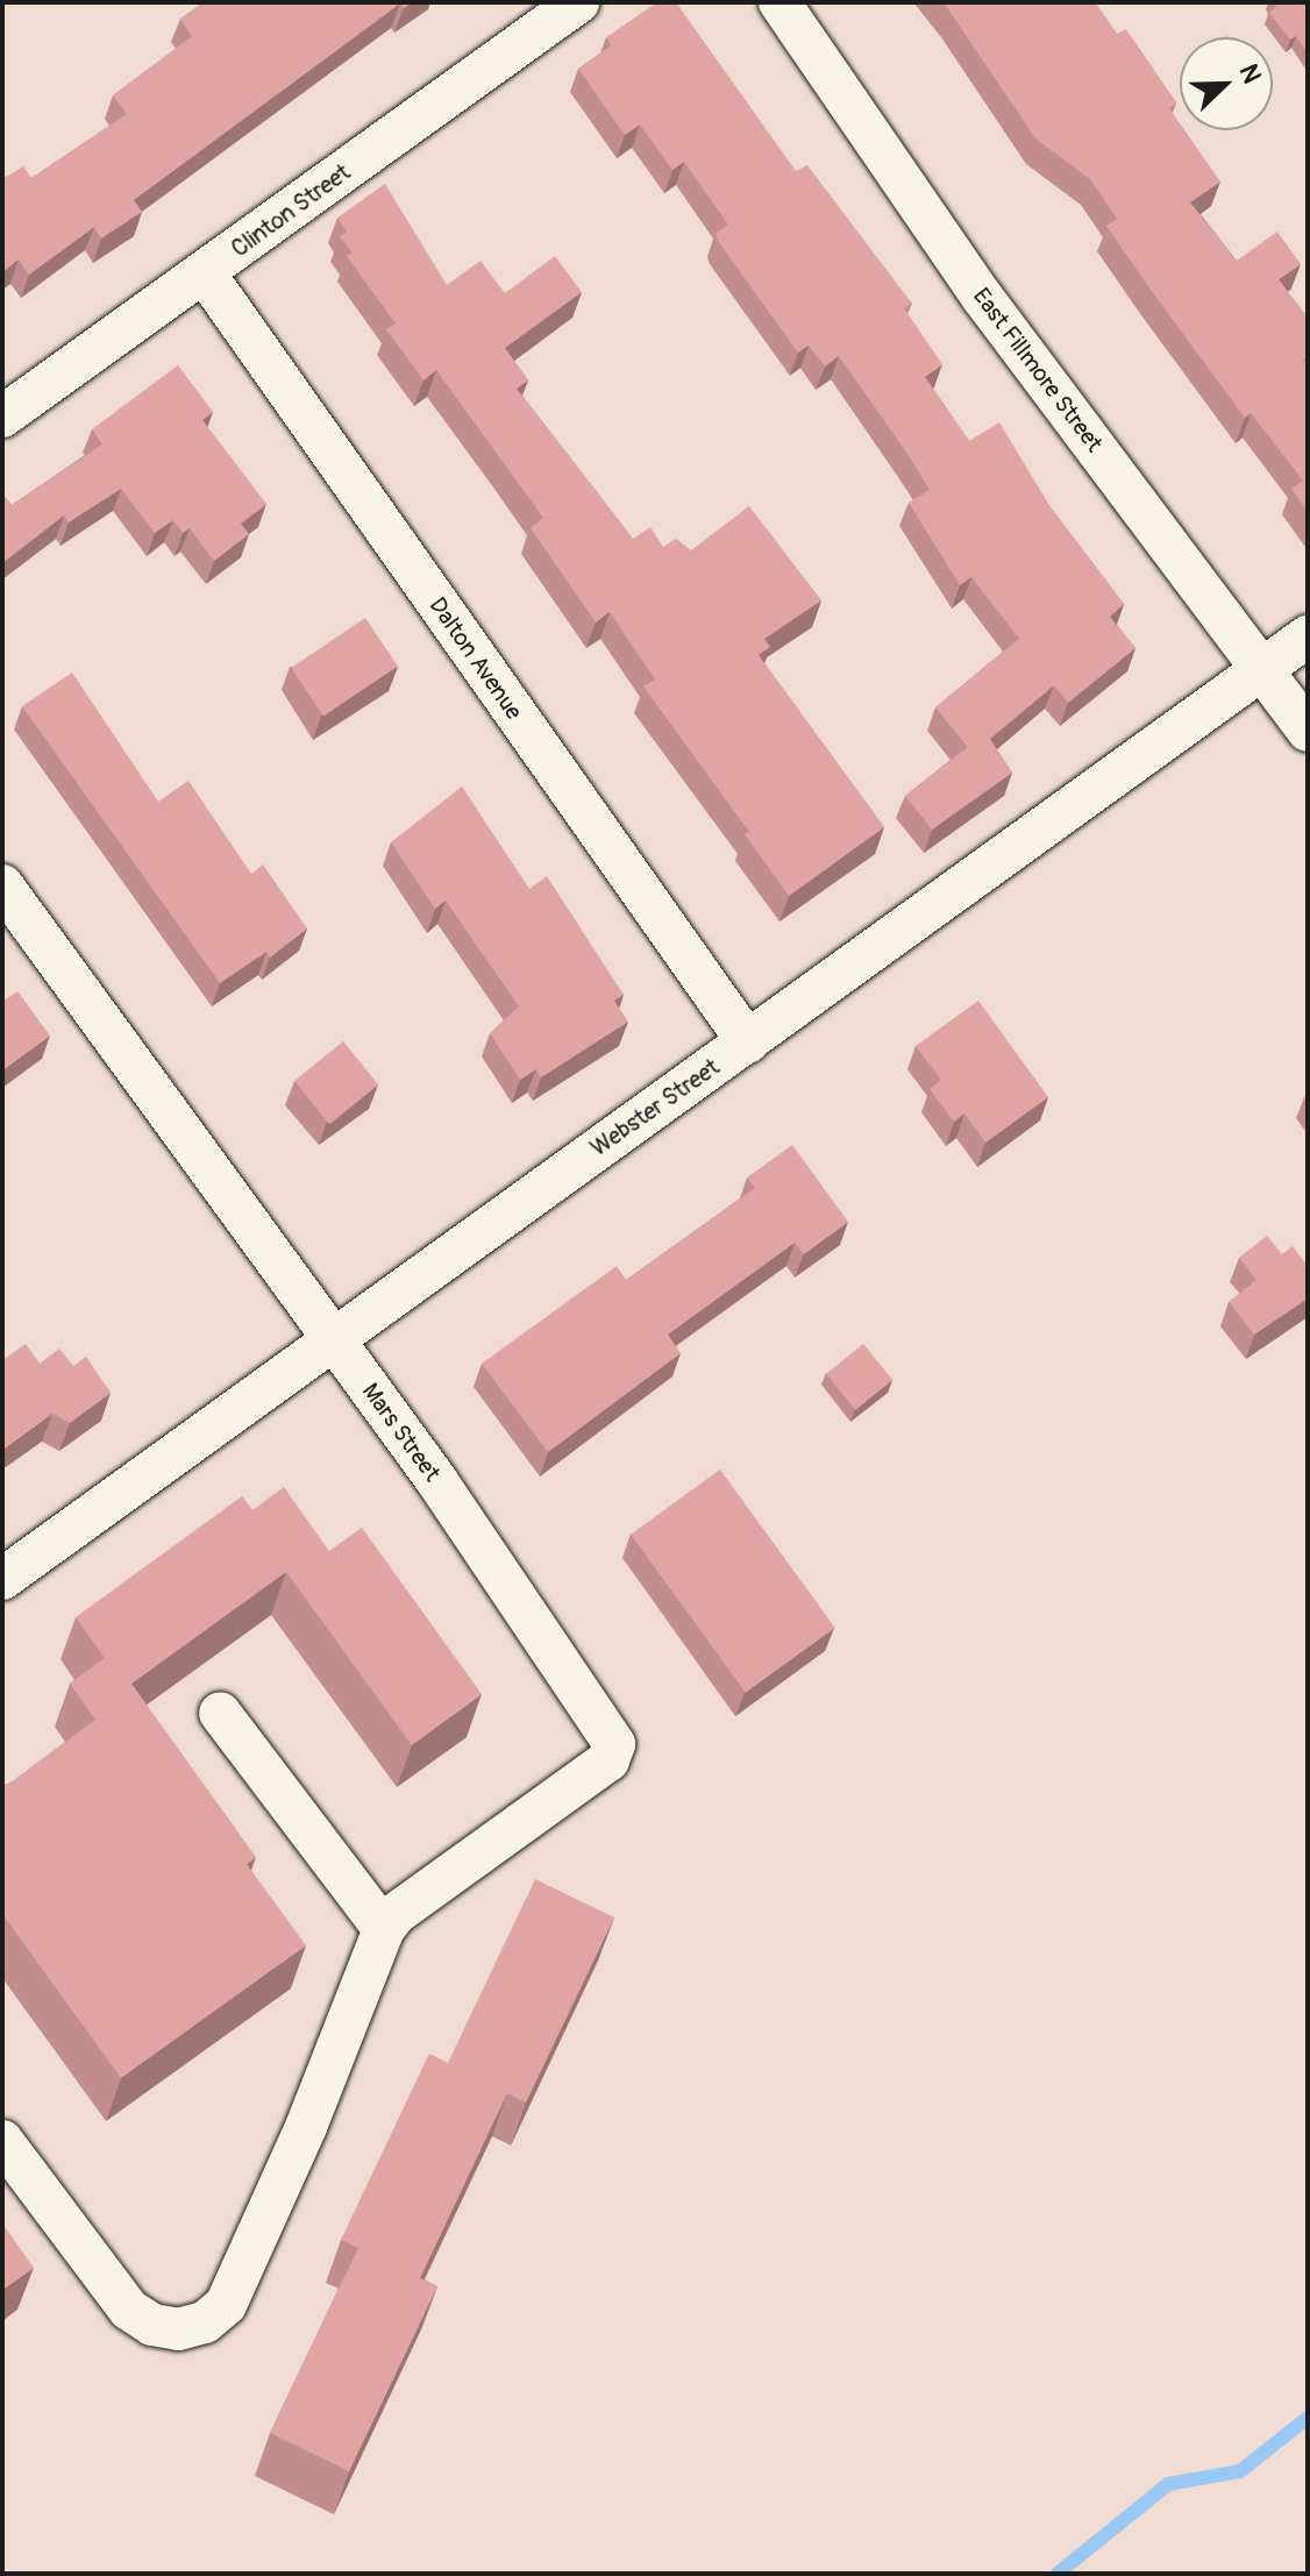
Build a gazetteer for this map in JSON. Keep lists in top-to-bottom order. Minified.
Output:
{"streets":{"street":["Clinton Street","East Fillmore Street","Dalton Avenue","Webster Street","Mars Street"]},"crossings":[["Clinton Street","Dalton Avenue"],["East Fillmore Street","Webster Street"],["Dalton Avenue","Webster Street"],["Webster Street","Mars Street"]],"north":"top right"}
